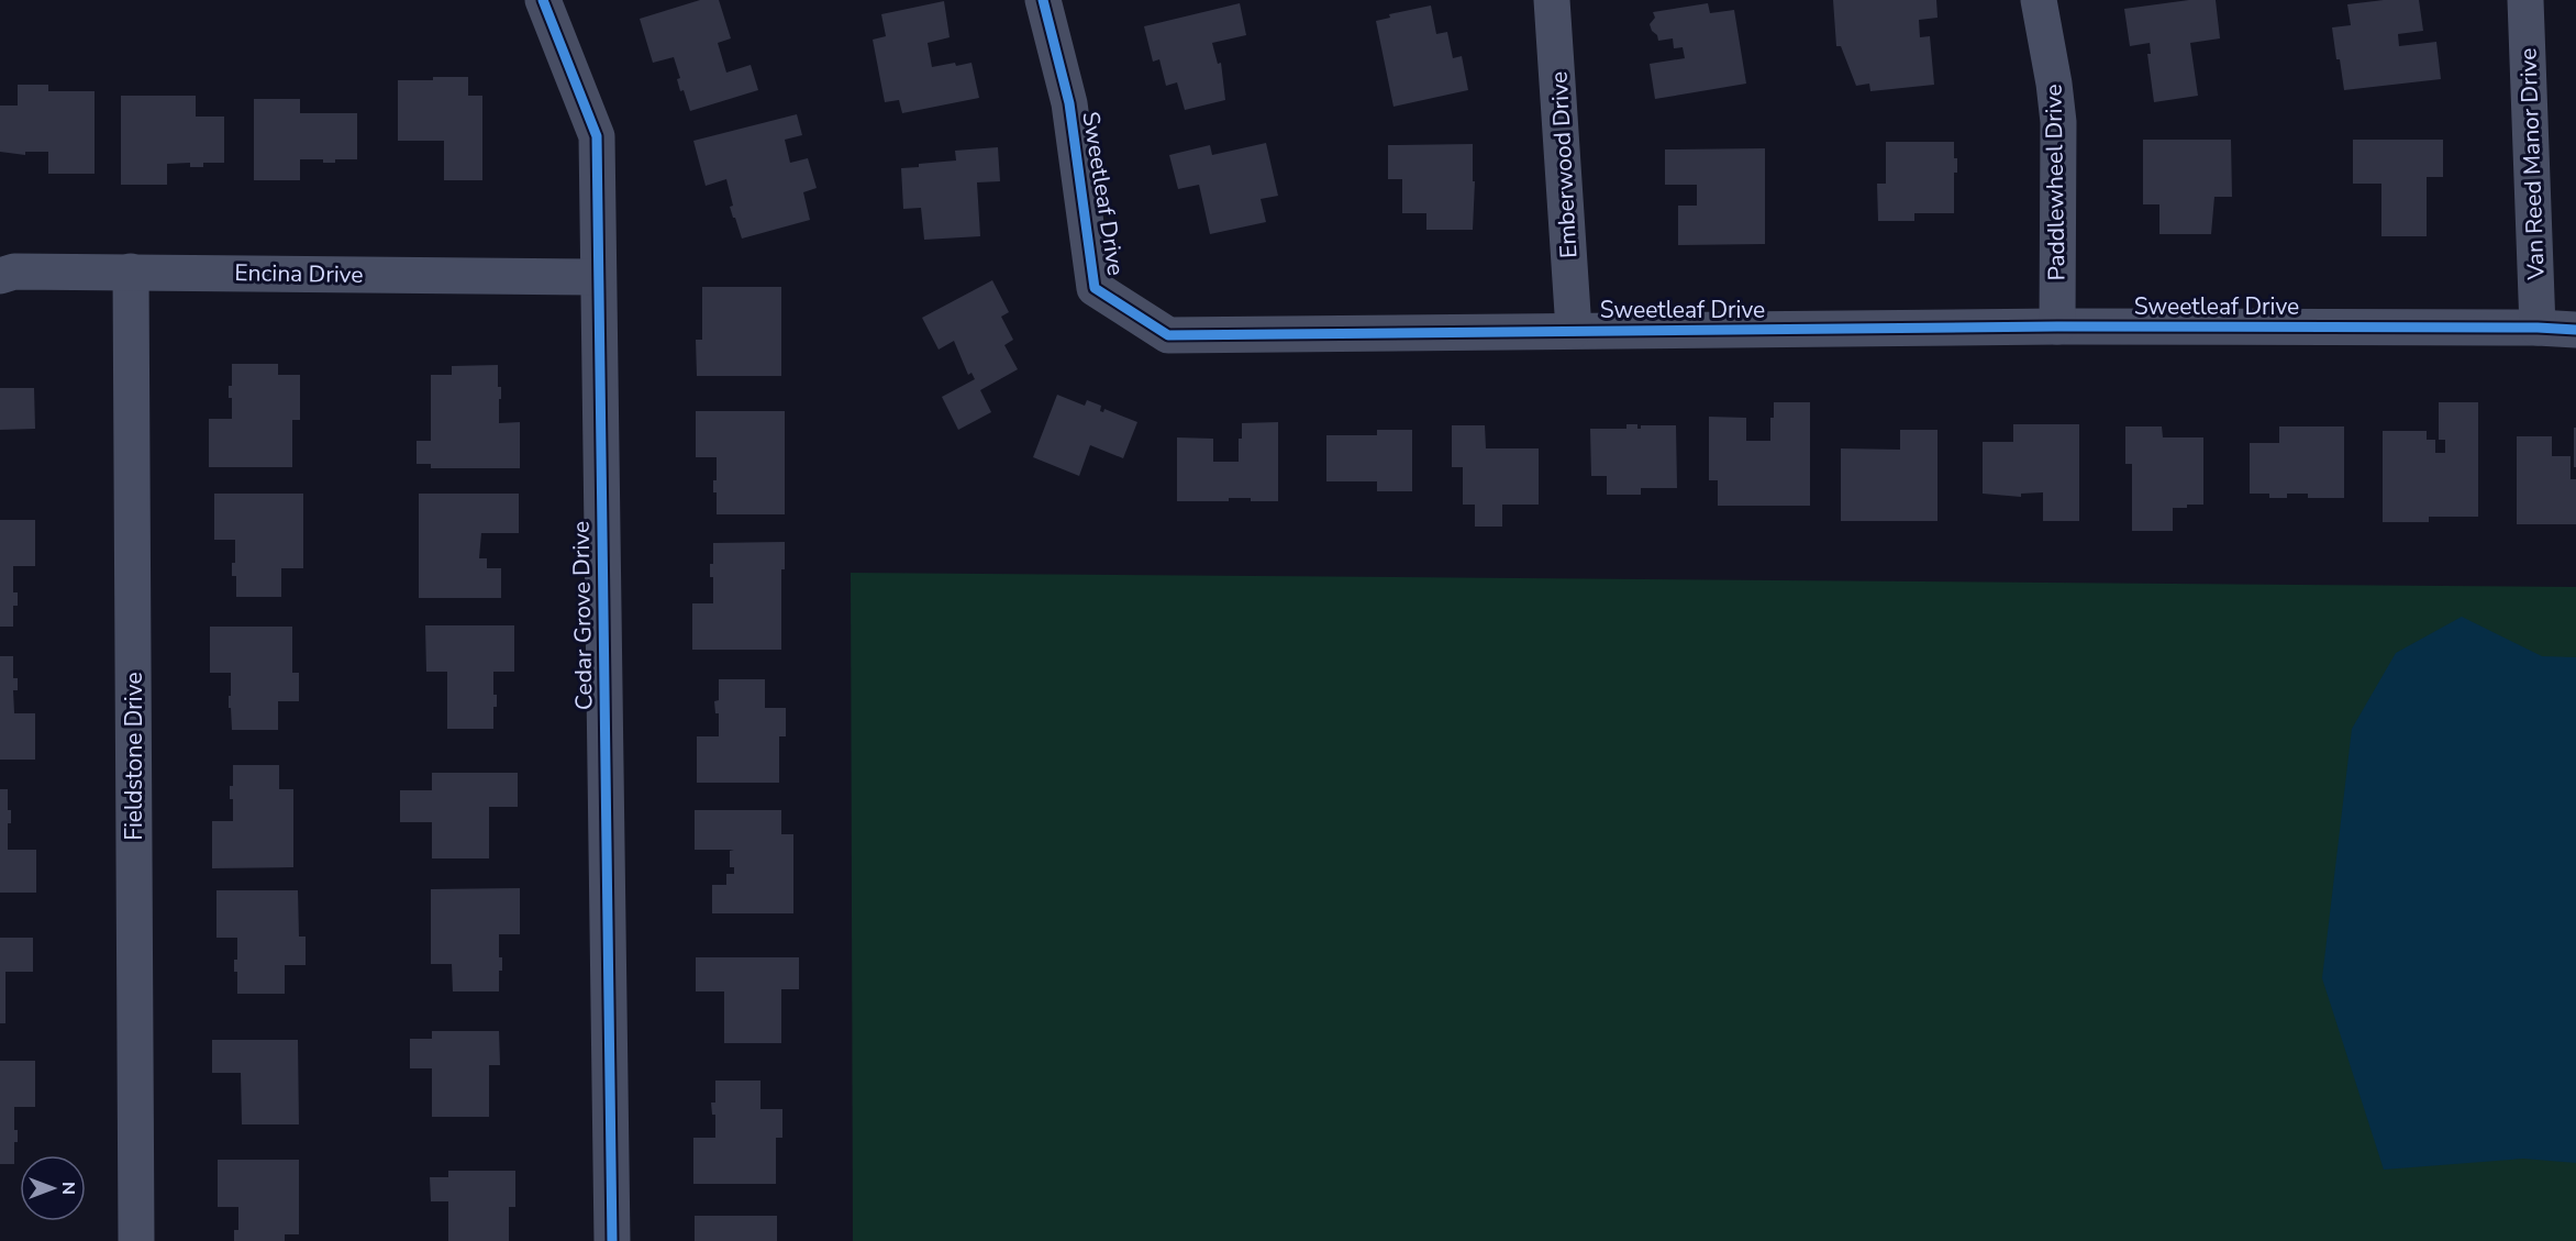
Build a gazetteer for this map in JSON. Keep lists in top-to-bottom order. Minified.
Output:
{"streets":{"street":["Van Reed Manor Drive","Emberwood Drive","Paddlewheel Drive","Sweetleaf Drive","Encina Drive","Cedar Grove Drive","Fieldstone Drive"]},"crossings":[["Van Reed Manor Drive","Sweetleaf Drive"],["Emberwood Drive","Sweetleaf Drive"],["Paddlewheel Drive","Sweetleaf Drive"],["Encina Drive","Cedar Grove Drive"],["Encina Drive","Fieldstone Drive"]],"north":"right"}
